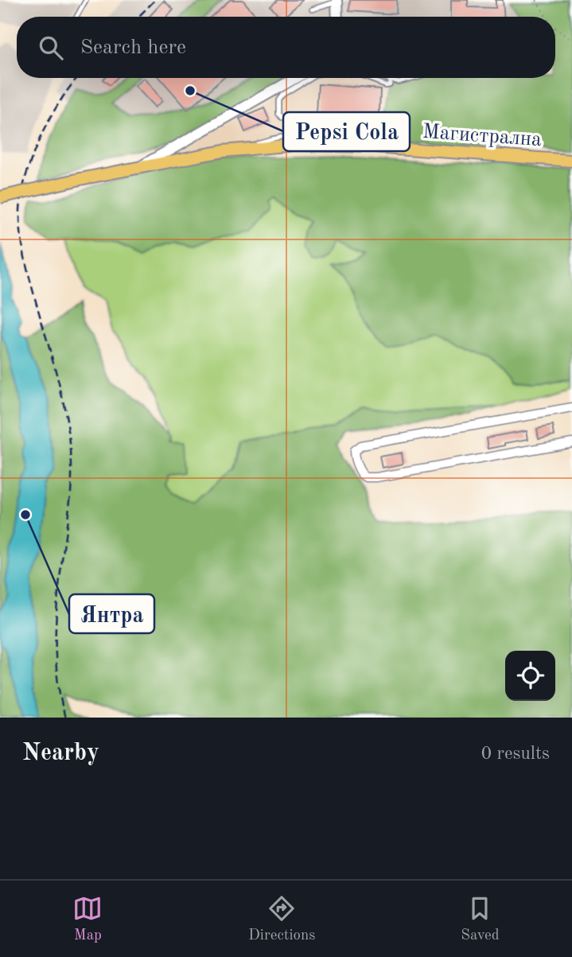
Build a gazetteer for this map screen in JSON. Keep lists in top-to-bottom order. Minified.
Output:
{"streets":{"main road":["Магистрална"]},"places":["Pepsi Cola","Янтра"],"page":{"search":"Search here","heading":["Nearby","0 results"],"nav":["Map","Directions","Saved"]}}
